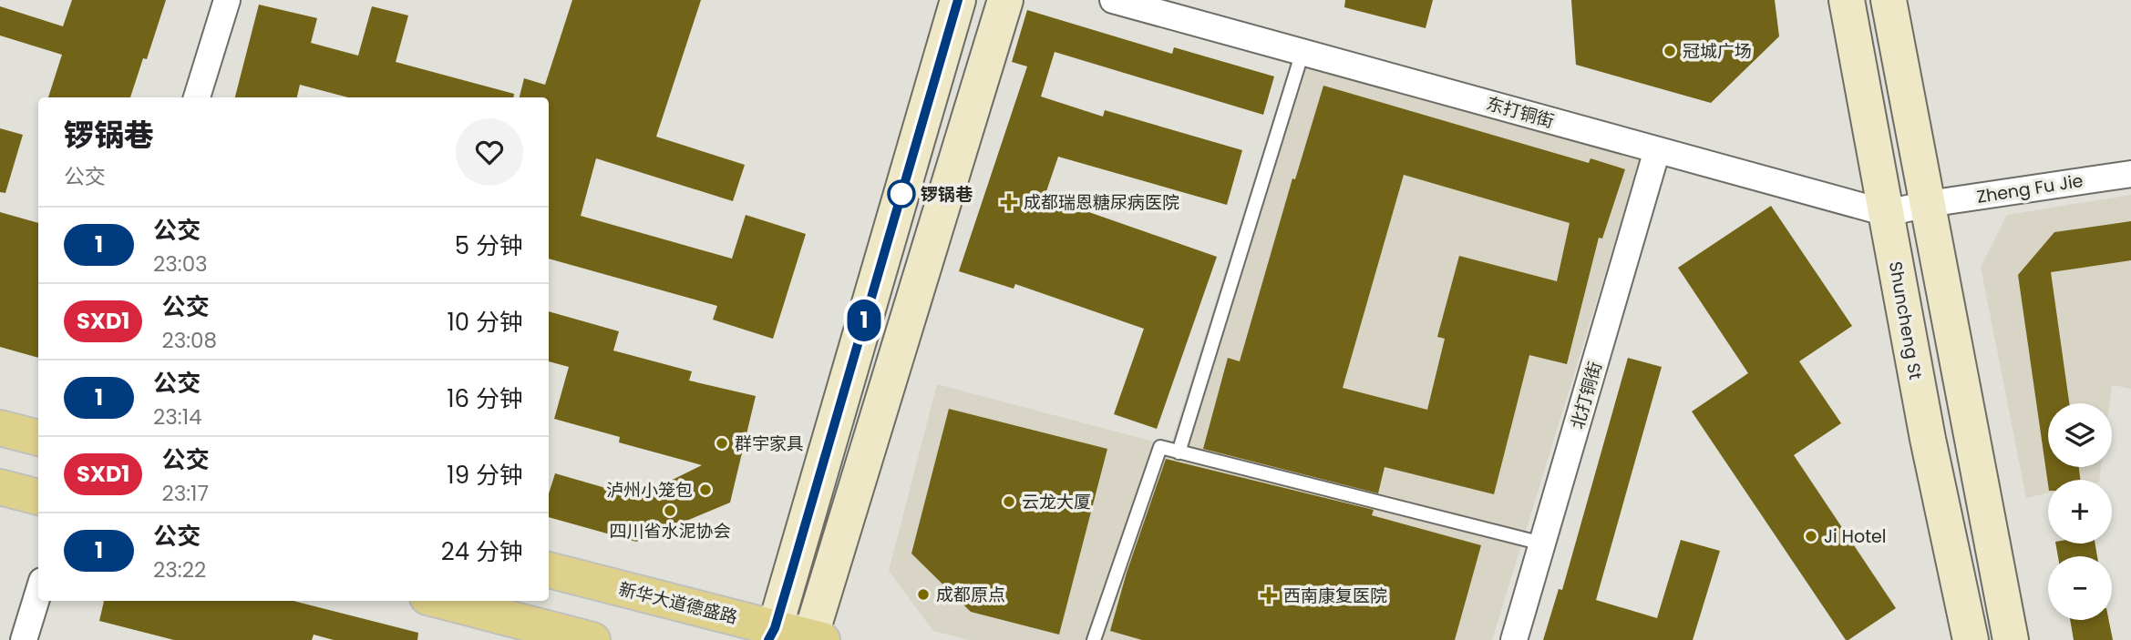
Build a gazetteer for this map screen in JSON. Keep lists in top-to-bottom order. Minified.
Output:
{"streets":{"main road":["Shuncheng St","新华大道德盛路"],"street":["东打铜街","Zheng Fu Jie","北打铜街"]},"crossings":[["东打铜街","Zheng Fu Jie"],["东打铜街","Shuncheng St"],["东打铜街","北打铜街"]],"places":{"other":["冠城广场","锣锅巷","群宇家具","泸州小笼包","云龙大厦","四川省水泥协会","Ji Hotel","成都原点"],"health":["成都瑞恩糖尿病医院","西南康复医院"]},"lines":["bus line 1"],"page":{"on_map":"1","heading":["锣锅巷","公交"],"list":[{"mark":"1","name":"公交","note":"23:03","value":"5 分钟"},{"mark":"SXD1","name":"公交","note":"23:08","value":"10 分钟"},{"mark":"1","name":"公交","note":"23:14","value":"16 分钟"},{"mark":"SXD1","name":"公交","note":"23:17","value":"19 分钟"},{"mark":"1","name":"公交","note":"23:22","value":"24 分钟"}],"map_buttons":["+","−"]}}
